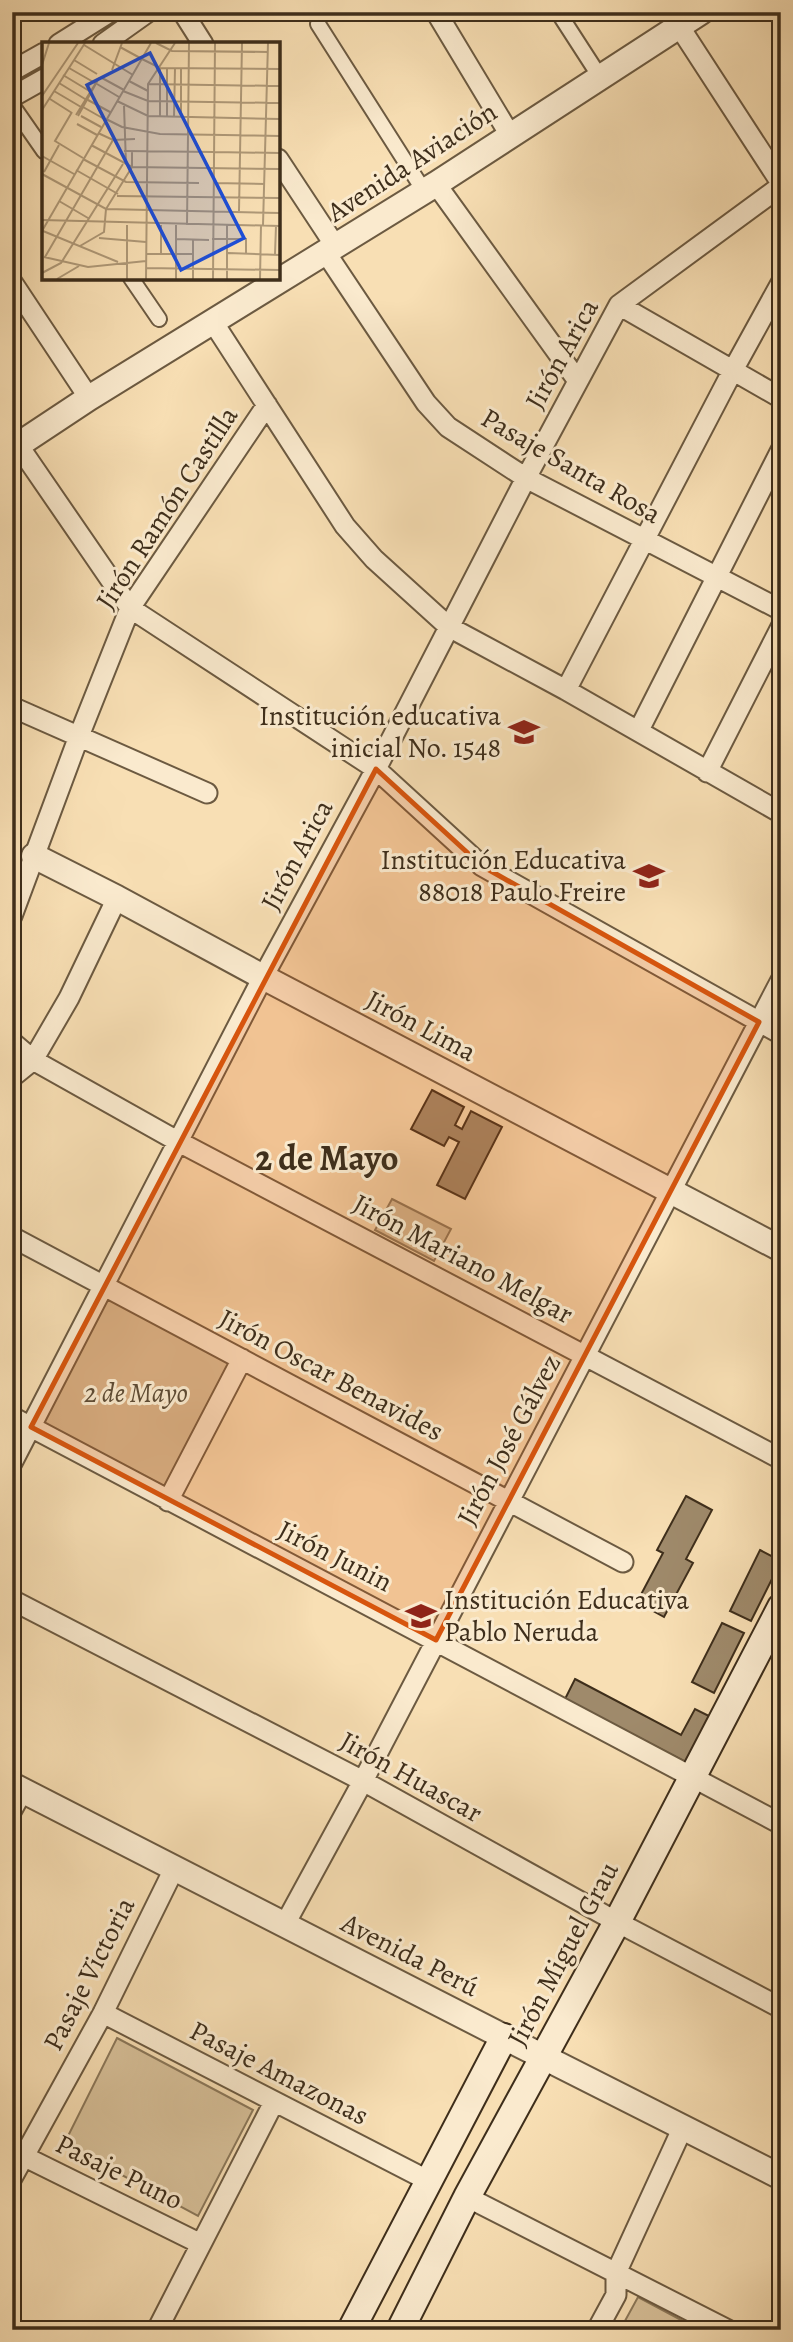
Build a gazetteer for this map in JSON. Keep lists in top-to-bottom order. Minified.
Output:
{"streets":{"main road":["Jirón Miguel Grau"],"street":["Avenida Aviación","Jirón Arica","Pasaje Santa Rosa","Jirón Ramón Castilla","Jirón Lima","Jirón Mariano Melgar","Jirón Oscar Benavides","Jirón José Gálvez","Jirón Junin","Jirón Huascar","Avenida Perú","Pasaje Victoria","Pasaje Amazonas","Pasaje Puno"]},"crossings":[["Avenida Aviación","Pasaje Santa Rosa"],["Jirón Arica","Pasaje Santa Rosa"],["Jirón Arica","Jirón Lima"],["Jirón Arica","Jirón Mariano Melgar"],["Jirón Arica","Jirón Oscar Benavides"],["Jirón Arica","Jirón Junin"],["Jirón Ramón Castilla","Jirón Lima"],["Jirón Lima","Jirón José Gálvez"],["Jirón Mariano Melgar","Jirón José Gálvez"],["Jirón Oscar Benavides","Jirón José Gálvez"],["Jirón José Gálvez","Jirón Junin"],["Jirón José Gálvez","Jirón Huascar"],["Jirón José Gálvez","Avenida Perú"],["Jirón Junin","Jirón Miguel Grau"],["Jirón Huascar","Jirón Miguel Grau"],["Jirón Miguel Grau","Avenida Perú"],["Jirón Miguel Grau","Pasaje Amazonas"],["Avenida Perú","Pasaje Victoria"],["Pasaje Victoria","Pasaje Amazonas"],["Pasaje Victoria","Pasaje Puno"]],"districts":["2 de Mayo"],"parks":["2 de Mayo"],"places":{"school or university":["Institución educativa inicial No. 1548","Institución Educativa 88018 Paulo Freire","Institución Educativa Pablo Neruda"]}}
